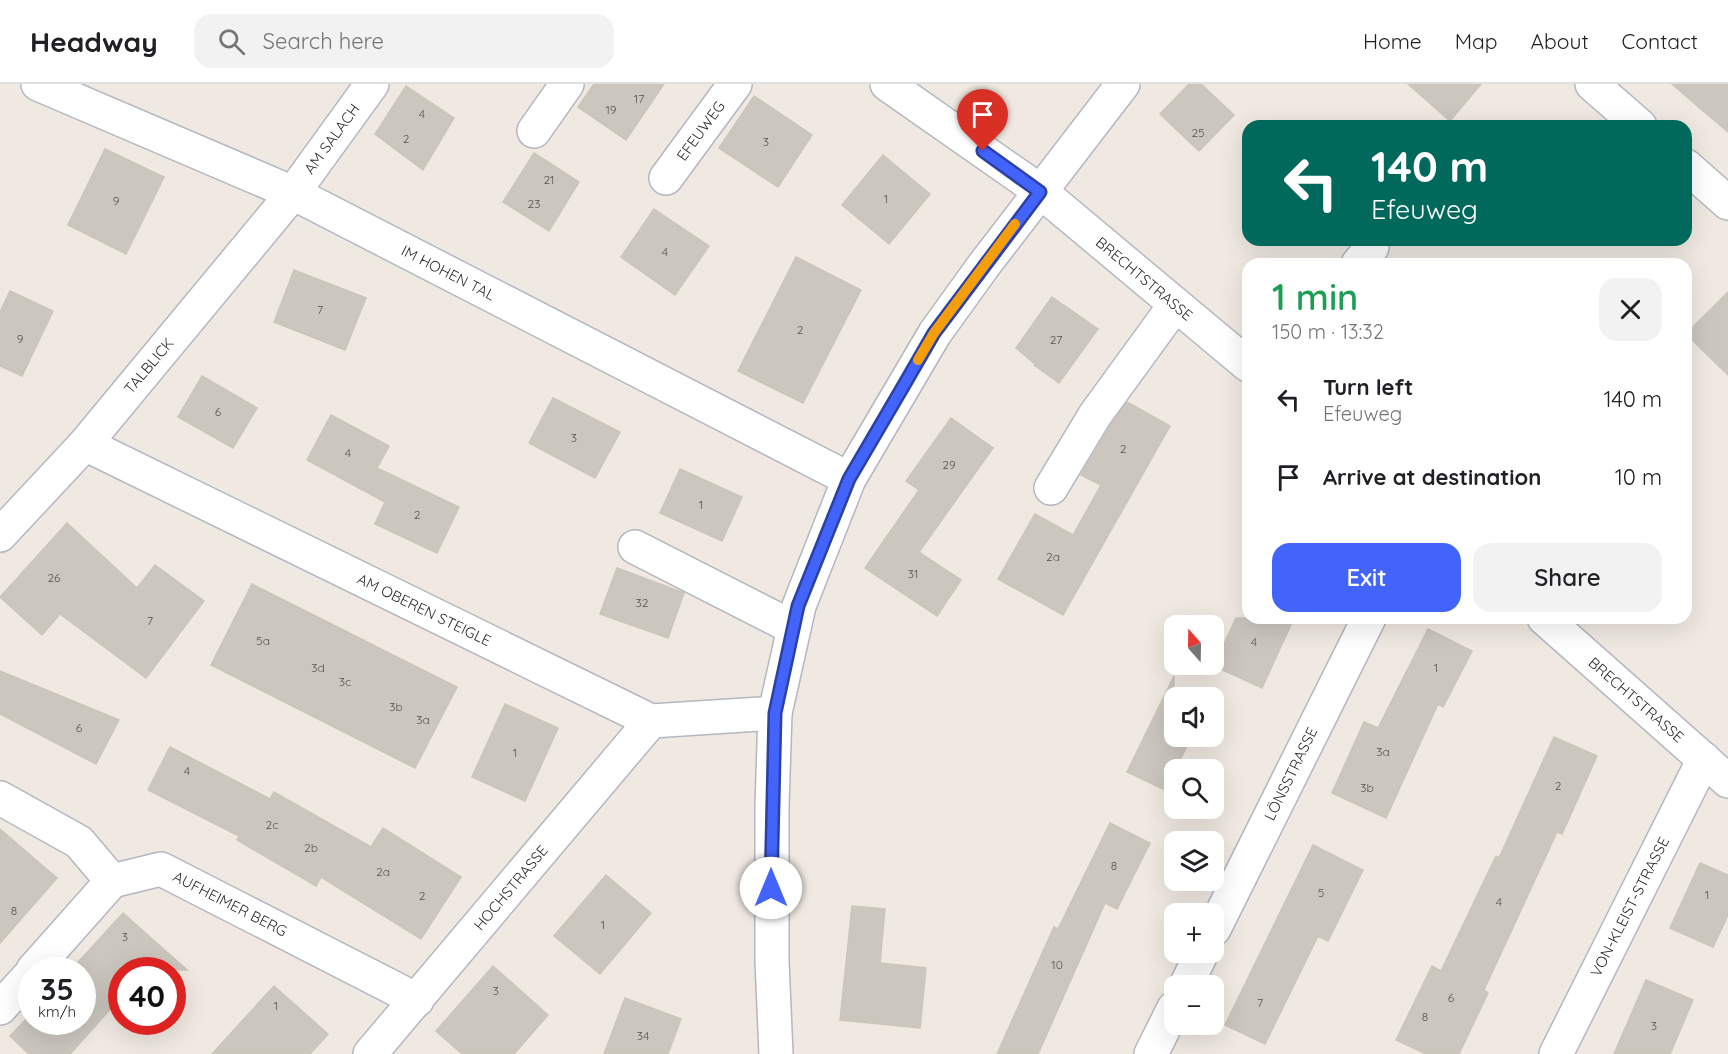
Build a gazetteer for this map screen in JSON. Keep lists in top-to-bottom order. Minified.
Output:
{"streets":{"street":["EFEUWEG","AM SALACH","IM HOHEN TAL","BRECHTSTRASSE","TALBLICK","AM OBEREN STEIGLE","LÖNSSTRASSE","HOCHSTRASSE","AUFHEIMER BERG","VON-KLEIST-STRASSE"]},"crossings":[["AM SALACH","IM HOHEN TAL"],["AM SALACH","TALBLICK"],["IM HOHEN TAL","TALBLICK"],["BRECHTSTRASSE","VON-KLEIST-STRASSE"],["TALBLICK","AM OBEREN STEIGLE"],["AM OBEREN STEIGLE","HOCHSTRASSE"],["HOCHSTRASSE","AUFHEIMER BERG"]],"house_numbers":["17","19","4","25","2","3","21","1","9","23","4","7","2","9","27","6","3","2","4","29","1","2","2a","31","26","32","7","5a","4","3d","1","3c","3b","3a","6","3a","1","4","2","3b","2c","2b","8","2a","5","1","2","4","8","1","3","10","3","6","7","1","8","3","34"],"north":"top","page":{"header":"Headway","search":"Search here","nav":["Home","Map","About","Contact"],"turn":["140 m","Efeuweg"],"heading":["1 min","150 m · 13:32"],"list":[{"name":"Turn left","note":"Efeuweg","value":"140 m"},{"name":"Arrive at destination","value":"10 m"}],"buttons":["Exit","Share"],"map_buttons":["+","−"],"speed":"35 km/h","limit":"40"}}
